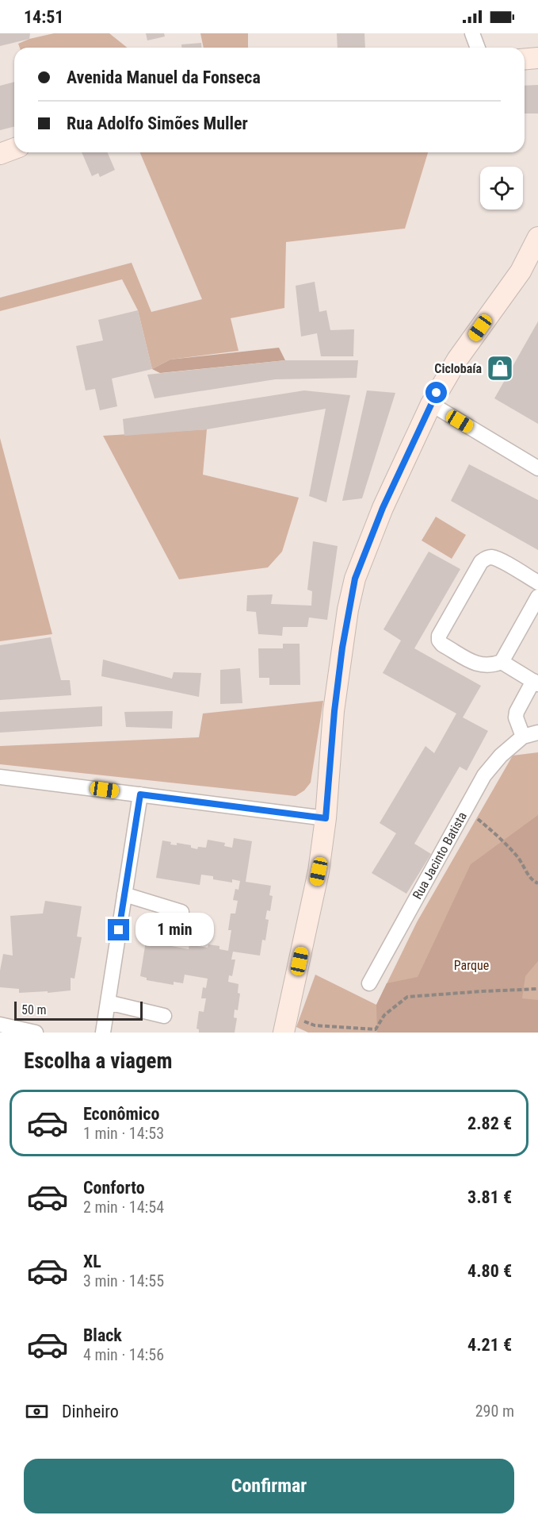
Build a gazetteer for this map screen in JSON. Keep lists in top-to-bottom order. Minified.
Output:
{"streets":{"street":["Rua Jacinto Batista"]},"parks":["Parque"],"places":{"shop":["Ciclobaía"]},"scale_bar":"50 m","page":{"status":"14:51","banner":["Avenida Manuel da Fonseca","Rua Adolfo Simões Muller"],"bubble":"1 min","scale":"50 m","heading":"Escolha a viagem","list":[{"name":"Econômico","note":"1 min · 14:53","value":"2.82 €"},{"name":"Conforto","note":"2 min · 14:54","value":"3.81 €"},{"name":"XL","note":"3 min · 14:55","value":"4.80 €"},{"name":"Black","note":"4 min · 14:56","value":"4.21 €"}],"pay":["Dinheiro","290 m"],"buttons":"Confirmar"}}
